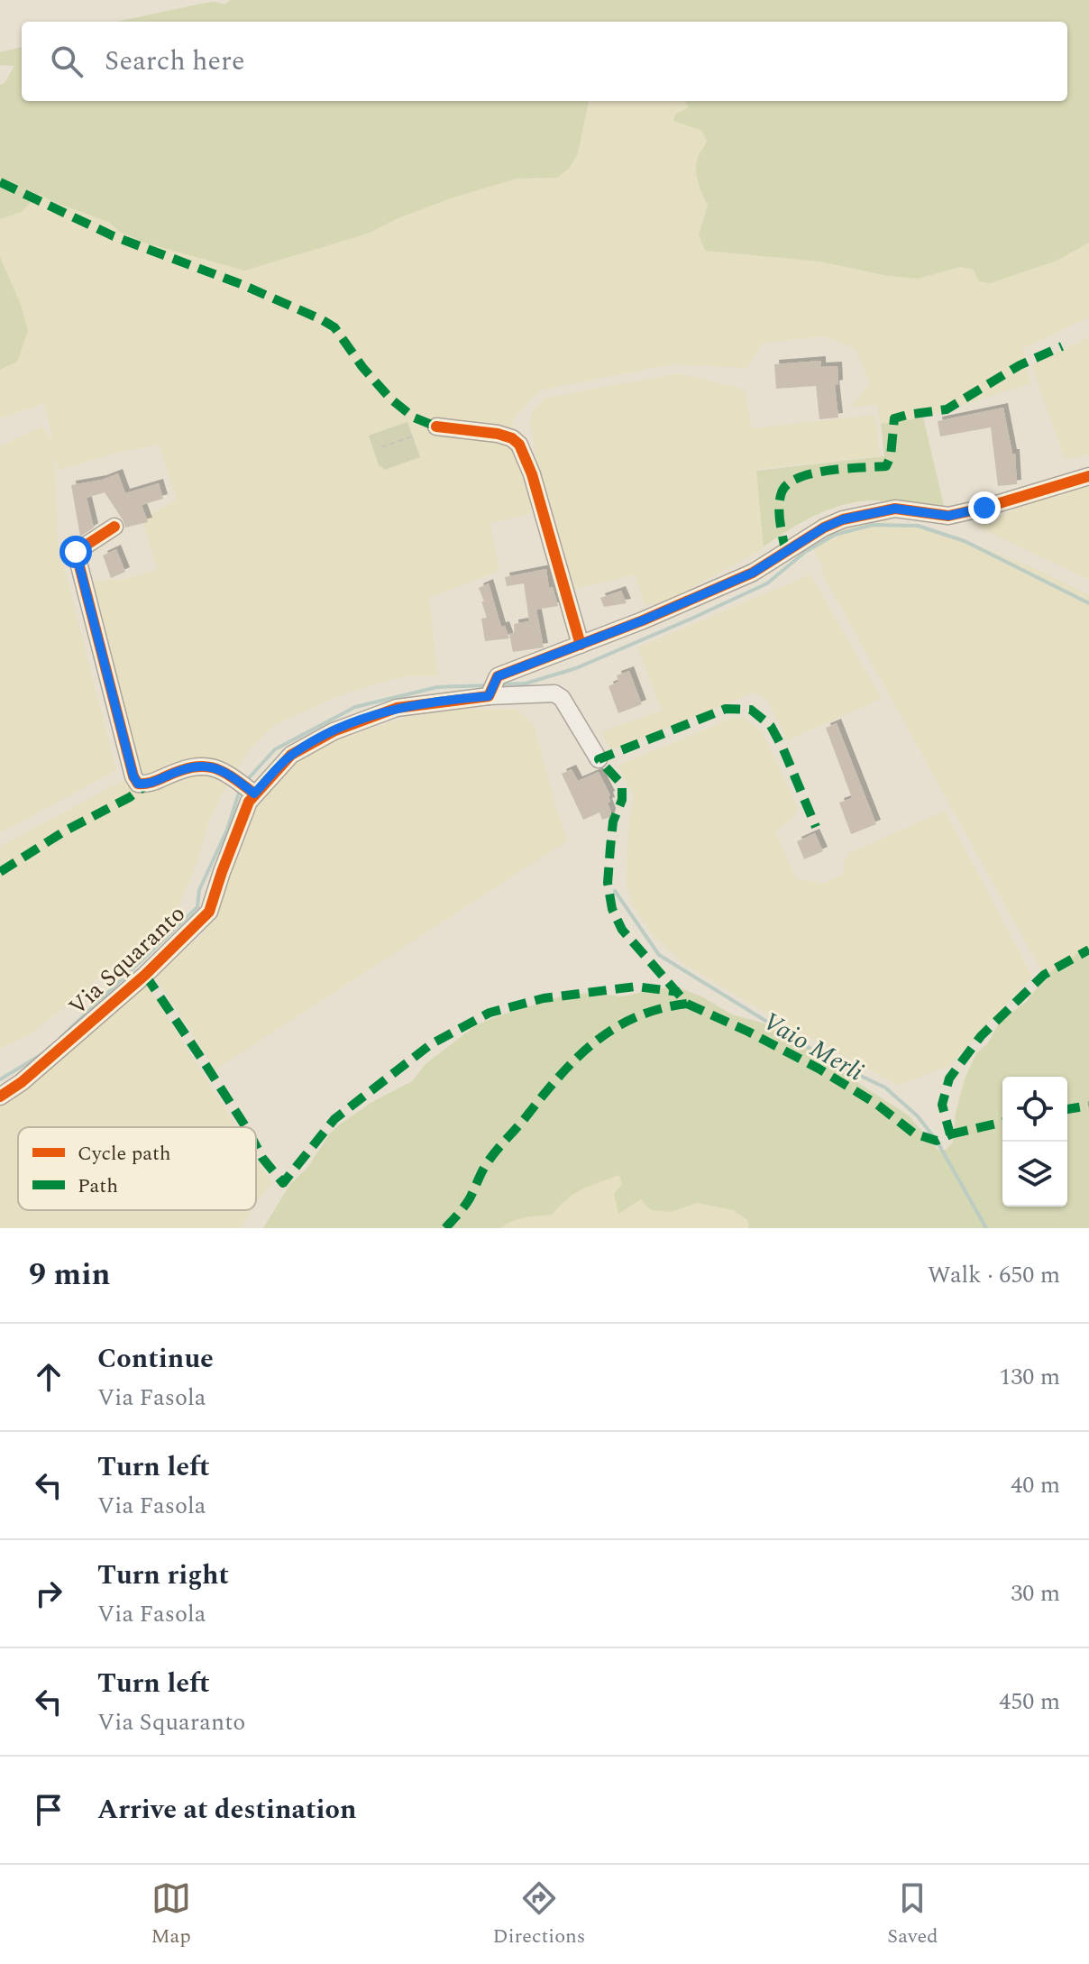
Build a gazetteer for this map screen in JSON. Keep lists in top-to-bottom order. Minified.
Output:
{"streets":{"street":["Via Squaranto"]},"water":["Vaio Merli"],"legend":["Cycle path","Path"],"page":{"search":"Search here","heading":["9 min","Walk · 650 m"],"list":[["Continue","Via Fasola","130 m"],["Turn left","Via Fasola","40 m"],["Turn right","Via Fasola","30 m"],["Turn left","Via Squaranto","450 m"],"Arrive at destination"],"nav":["Map","Directions","Saved"]}}
